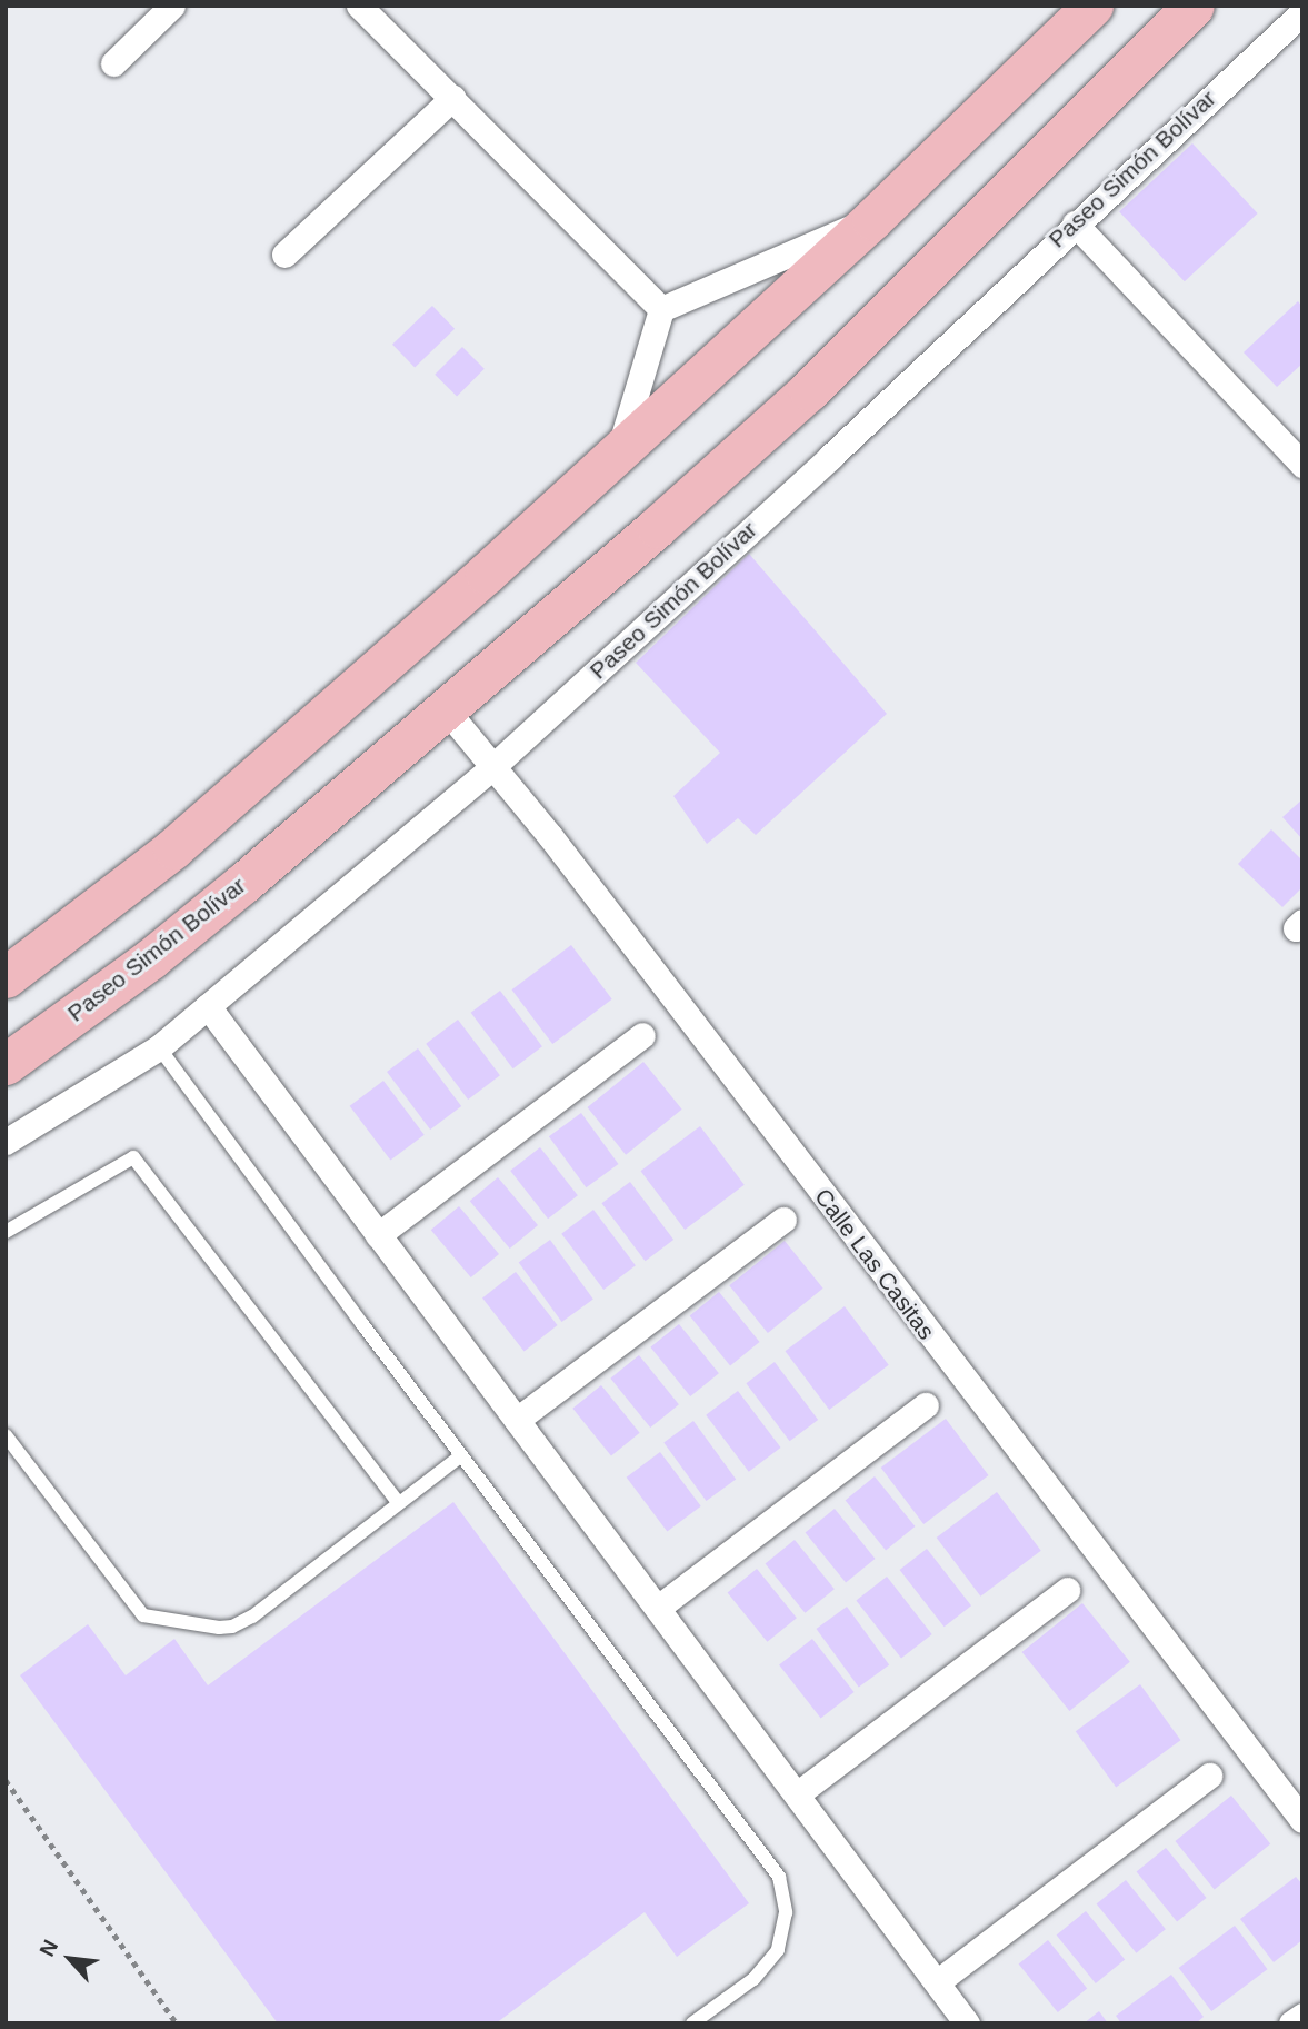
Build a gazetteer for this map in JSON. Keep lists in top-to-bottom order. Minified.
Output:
{"streets":{"main road":["Paseo Simón Bolívar"],"street":["Calle Las Casitas"]},"crossings":[["Paseo Simón Bolívar","Calle Las Casitas"]],"north":"top left"}
